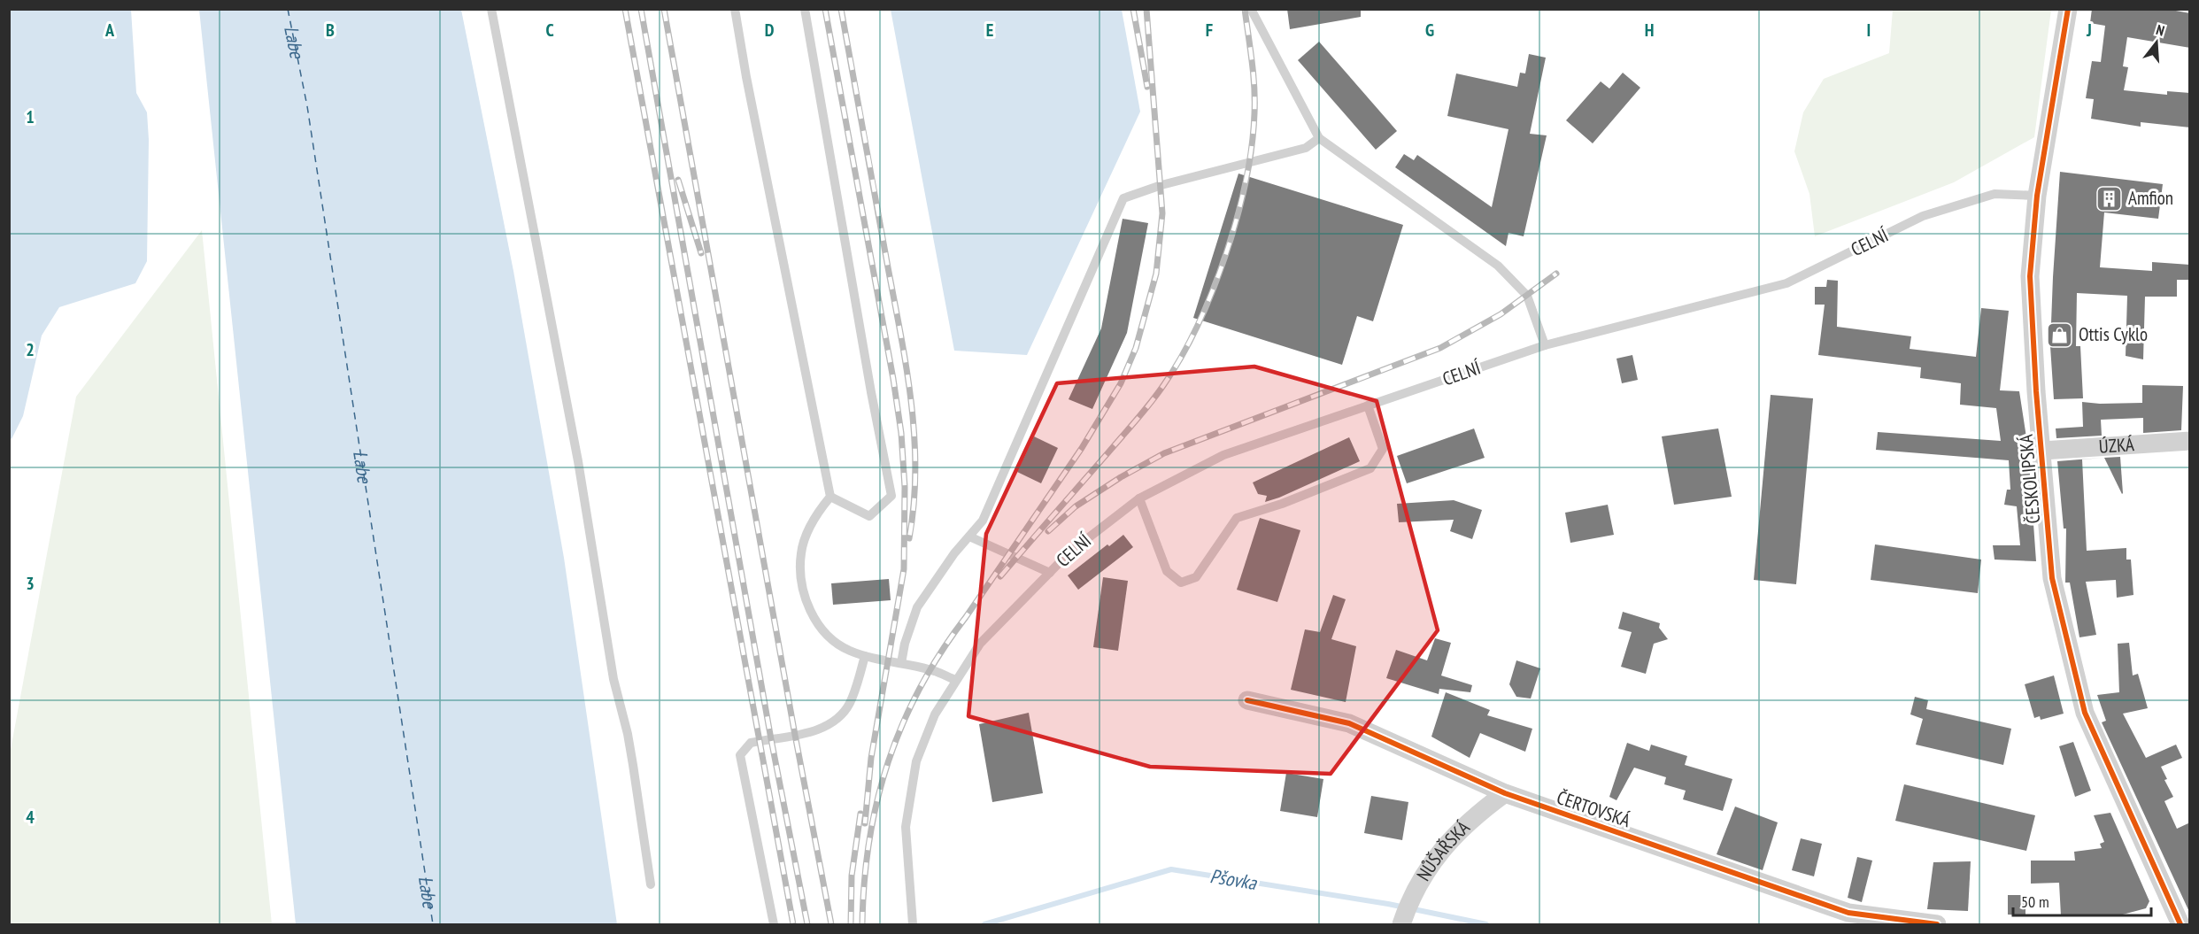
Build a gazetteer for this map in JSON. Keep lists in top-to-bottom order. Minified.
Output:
{"streets":{"street":["ÚZKÁ","ČESKOLIPSKÁ","ČERTOVSKÁ","NŮŠAŘSKÁ"],"lane":["CELNÍ"]},"crossings":[["CELNÍ","ČESKOLIPSKÁ"],["ÚZKÁ","ČESKOLIPSKÁ"],["ČERTOVSKÁ","NŮŠAŘSKÁ"]],"water":["Labe","Pšovka"],"places":{"building":["Amfion"],"shop":["Ottis Cyklo"]},"scale_bar":"50 m","north":"top","grid":{"columns":["A","B","C","D","E","F","G","H","I","J"],"rows":["1","2","3","4"]}}
